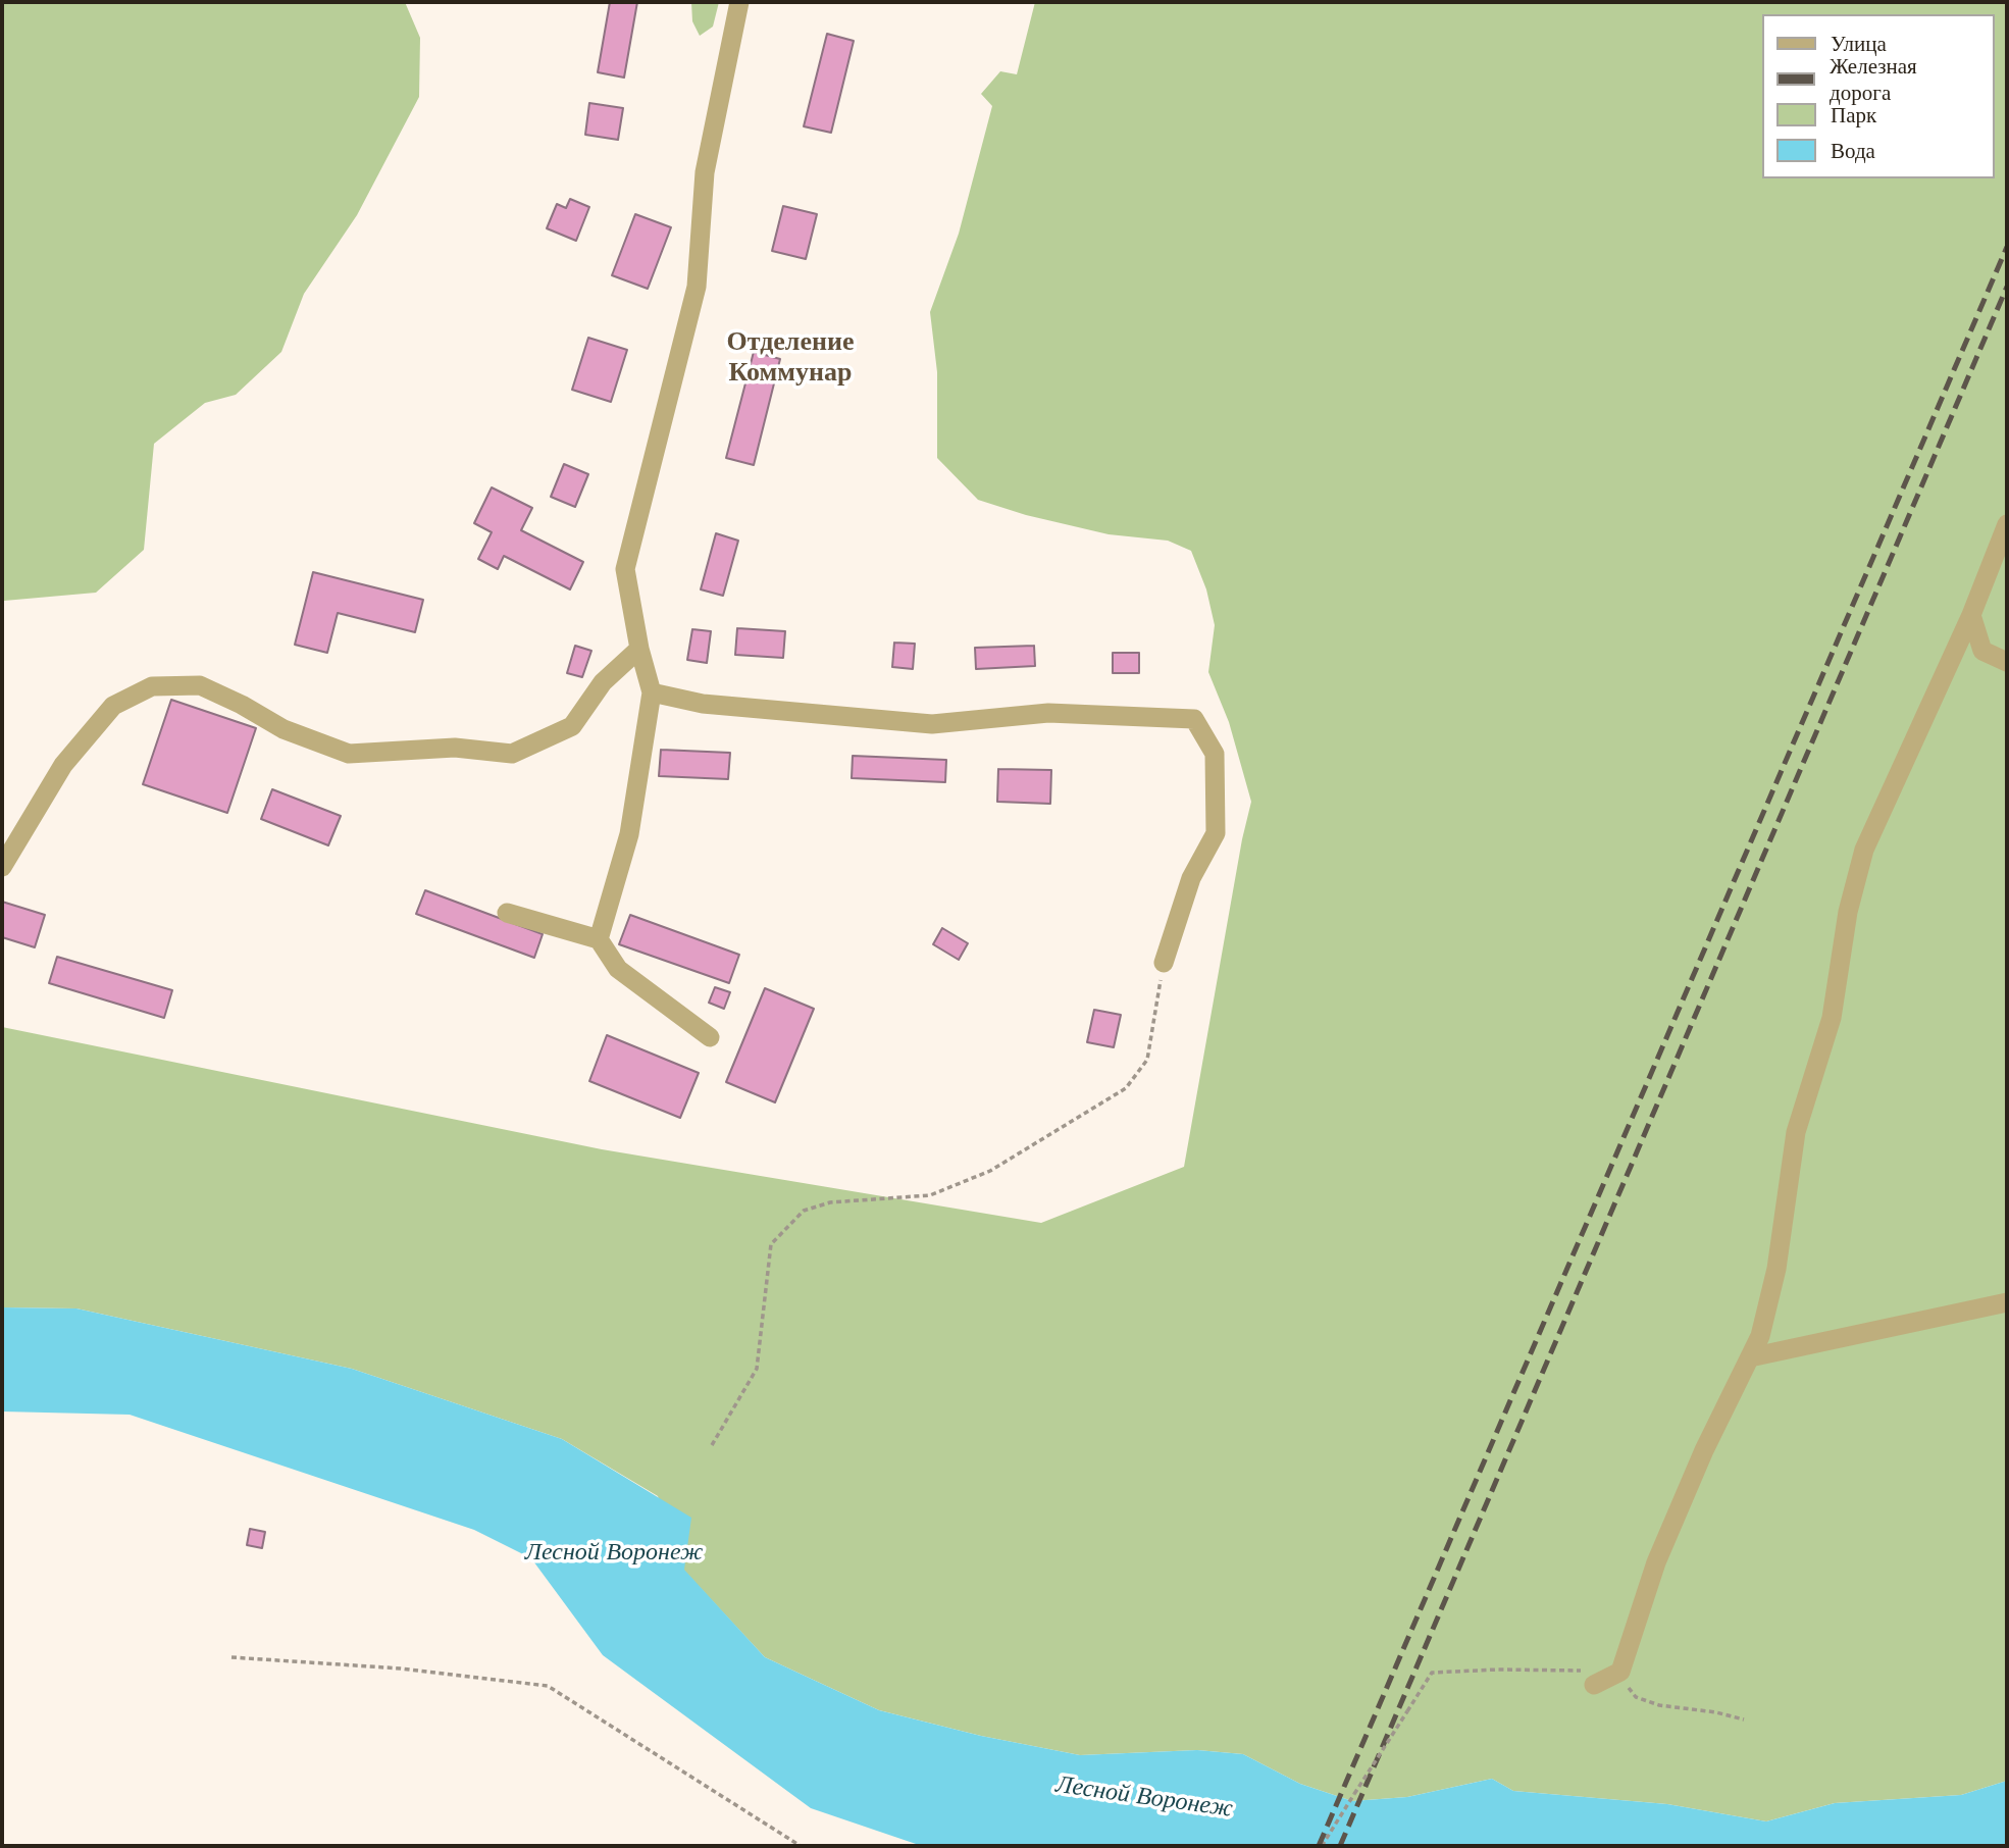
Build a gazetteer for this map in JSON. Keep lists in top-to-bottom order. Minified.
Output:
{"districts":["Отделение Коммунар"],"water":["Лесной Воронеж"],"legend":["Улица","Железная дорога","Парк","Вода"]}
